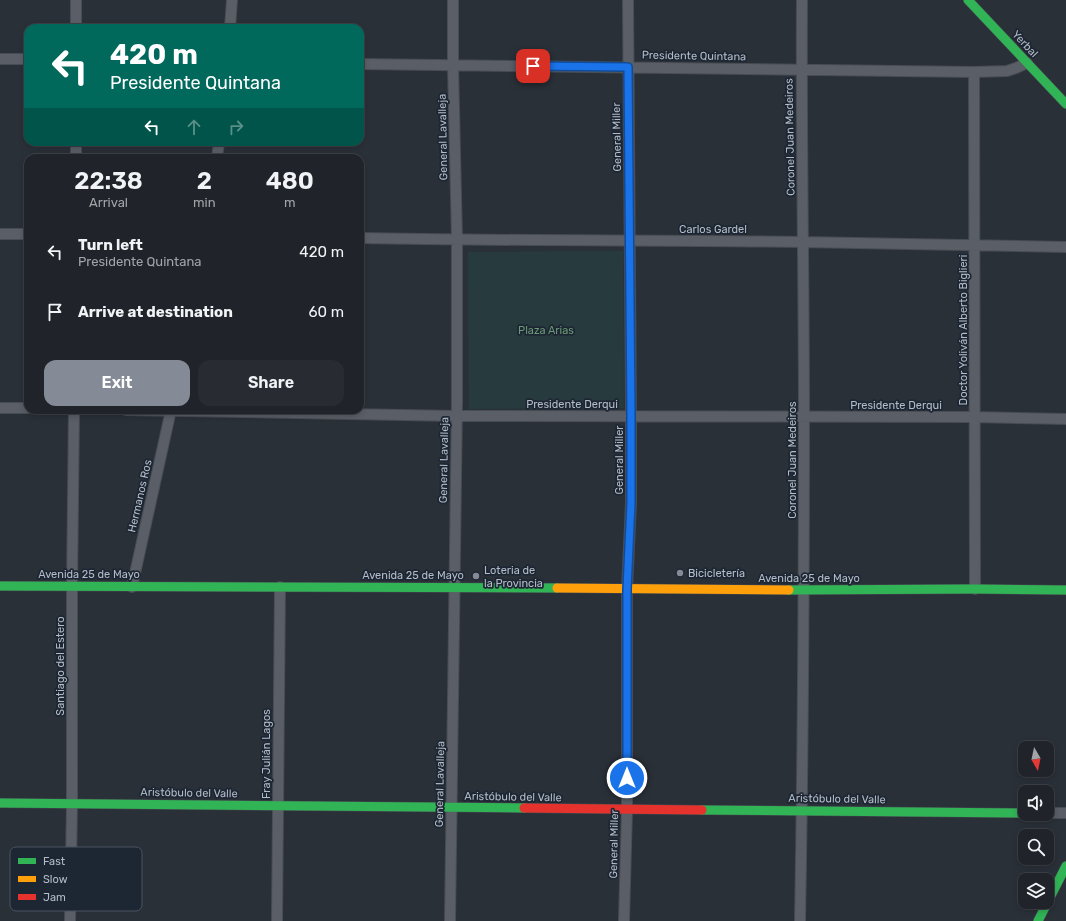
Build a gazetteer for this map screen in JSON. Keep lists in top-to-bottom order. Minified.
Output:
{"streets":{"street":["Yerbal","Presidente Quintana","General Lavalleja","General Miller","Coronel Juan Medeiros","Carlos Gardel","Doctor Yoliván Alberto Biglieri","Presidente Derqui","Hermanos Ros","Avenida 25 de Mayo","Santiago del Estero","Fray Julián Lagos","Aristóbulo del Valle"]},"crossings":[["Yerbal","Presidente Quintana"],["Presidente Quintana","General Lavalleja"],["Presidente Quintana","General Miller"],["Presidente Quintana","Coronel Juan Medeiros"],["Presidente Quintana","Doctor Yoliván Alberto Biglieri"],["General Lavalleja","Carlos Gardel"],["General Lavalleja","Presidente Derqui"],["General Lavalleja","Avenida 25 de Mayo"],["General Lavalleja","Aristóbulo del Valle"],["General Miller","Carlos Gardel"],["General Miller","Presidente Derqui"],["General Miller","Avenida 25 de Mayo"],["General Miller","Aristóbulo del Valle"],["Coronel Juan Medeiros","Carlos Gardel"],["Coronel Juan Medeiros","Presidente Derqui"],["Coronel Juan Medeiros","Avenida 25 de Mayo"],["Coronel Juan Medeiros","Aristóbulo del Valle"],["Carlos Gardel","Doctor Yoliván Alberto Biglieri"],["Doctor Yoliván Alberto Biglieri","Presidente Derqui"],["Doctor Yoliván Alberto Biglieri","Avenida 25 de Mayo"],["Hermanos Ros","Avenida 25 de Mayo"],["Avenida 25 de Mayo","Santiago del Estero"],["Avenida 25 de Mayo","Fray Julián Lagos"],["Santiago del Estero","Aristóbulo del Valle"],["Fray Julián Lagos","Aristóbulo del Valle"]],"parks":["Plaza Arias"],"places":["Bicicletería","Loteria de la Provincia"],"legend":["Fast","Slow","Jam"],"north":"bottom","page":{"turn":["420 m","Presidente Quintana"],"eta":["22:38","Arrival","2","min","480","m"],"list":[{"name":"Turn left","note":"Presidente Quintana","value":"420 m"},{"name":"Arrive at destination","value":"60 m"}],"buttons":["Exit","Share"]}}
